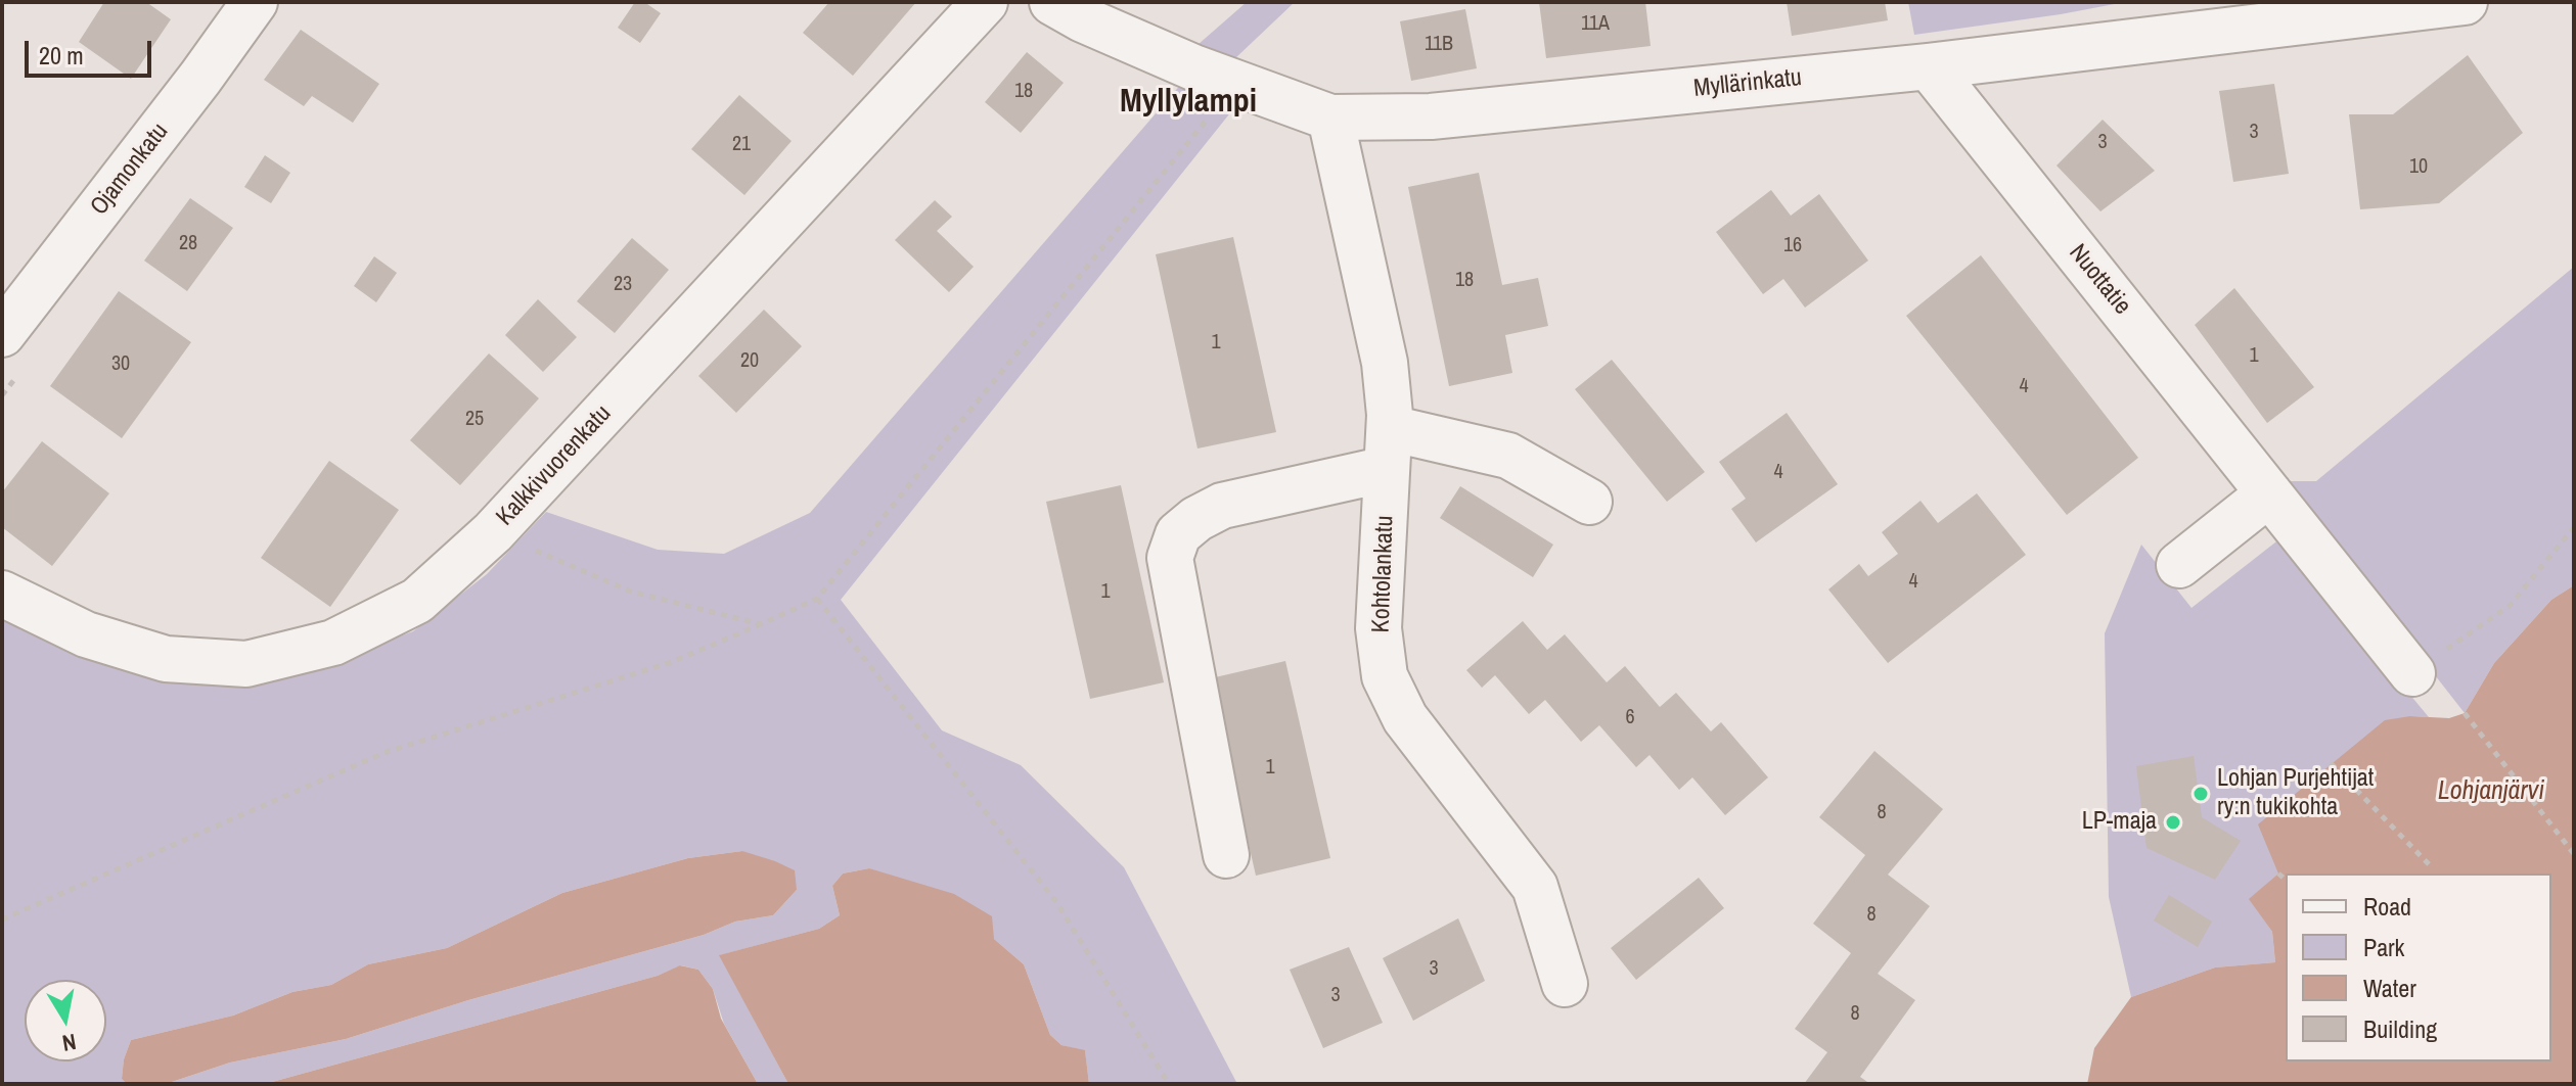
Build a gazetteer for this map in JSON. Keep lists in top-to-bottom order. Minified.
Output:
{"streets":{"street":["Myllärinkatu","Ojamonkatu","Nuottatie","Kalkkivuorenkatu","Kohtolankatu"]},"crossings":[["Myllärinkatu","Nuottatie"],["Myllärinkatu","Kohtolankatu"]],"districts":["Myllylampi"],"water":["Lohjanjärvi"],"places":["Lohjan Purjehtijat ry:n tukikohta","LP-maja"],"house_numbers":["11A","11B","18","3","3","21","10","28","16","18","23","1","1","20","30","4","25","4","4","1","6","1","8","8","3","3","8"],"legend":["Road","Park","Water","Building"],"scale_bar":"20 m","north":"bottom"}
